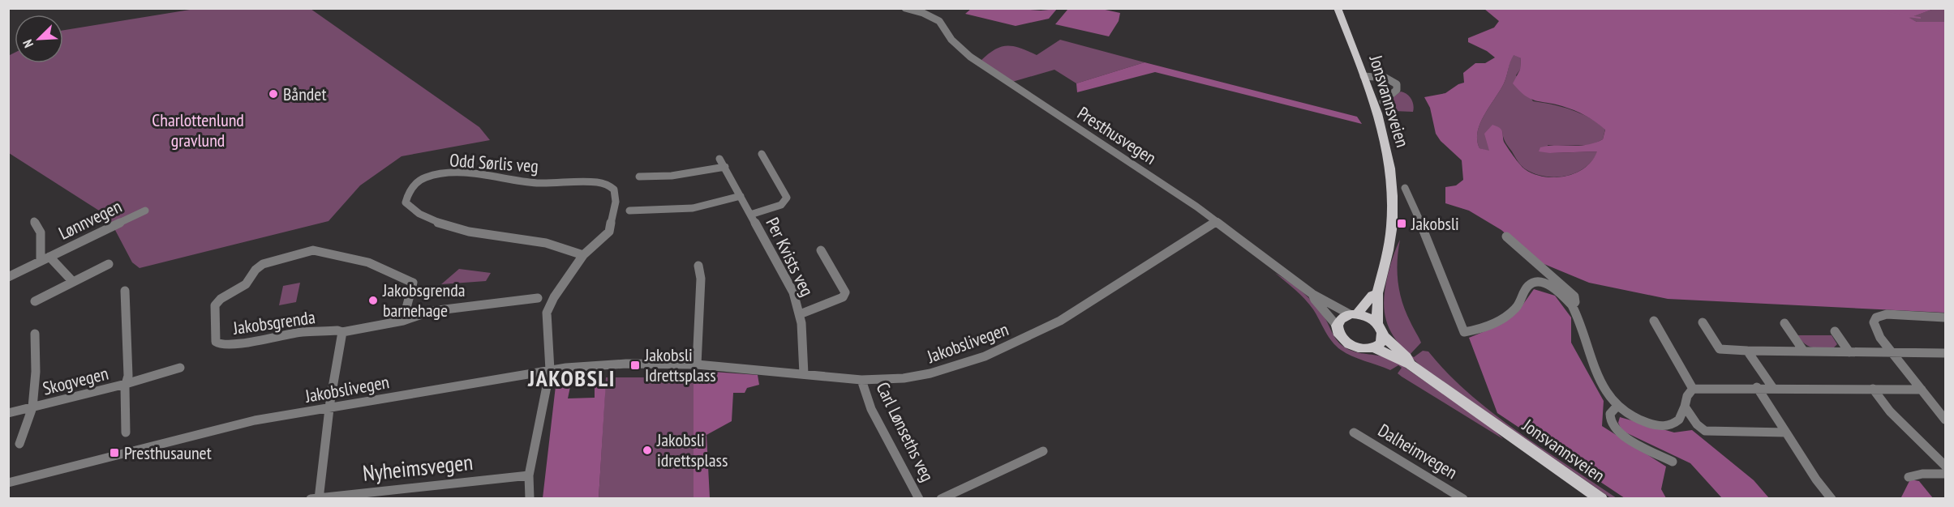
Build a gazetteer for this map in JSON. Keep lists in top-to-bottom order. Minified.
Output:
{"streets":{"main road":["Jonsvannsveien"],"street":["Presthusvegen","Odd Sørlis veg","Lønnvegen","Per Kvists veg","Jakobsgrenda","Jakobslivegen","Skogvegen","Carl Lønseths veg","Dalheimvegen","Nyheimsvegen"]},"crossings":[["Jonsvannsveien","Presthusvegen"],["Presthusvegen","Jakobslivegen"],["Odd Sørlis veg","Jakobslivegen"],["Odd Sørlis veg","Nyheimsvegen"],["Per Kvists veg","Jakobslivegen"],["Jakobsgrenda","Jakobslivegen"],["Jakobsgrenda","Nyheimsvegen"],["Jakobslivegen","Carl Lønseths veg"]],"districts":["JAKOBSLI"],"parks":["Charlottenlund gravlund"],"places":{"other":["Båndet","Jakobsgrenda barnehage","Jakobsli idrettsplass"],"transit":["Jakobsli","Jakobsli Idrettsplass","Presthusaunet"]},"north":"bottom left"}
